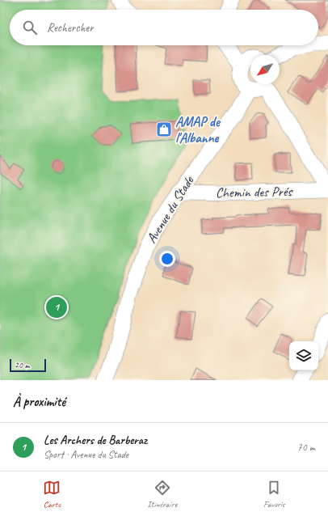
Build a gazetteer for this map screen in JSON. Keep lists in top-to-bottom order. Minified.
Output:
{"streets":{"street":["Chemin des Prés","Avenue du Stade"]},"crossings":[["Chemin des Prés","Avenue du Stade"]],"places":{"shop":["AMAP de l'Albanne"]},"scale_bar":"20 m","north":"bottom left","page":{"search":"Rechercher","pins":"1","scale":"20 m","heading":"À proximité","list":[{"mark":"1","name":"Les Archers de Barberaz","note":"Sport · Avenue du Stade","value":"70 m"}],"nav":["Carte","Itinéraire","Favoris"]}}
